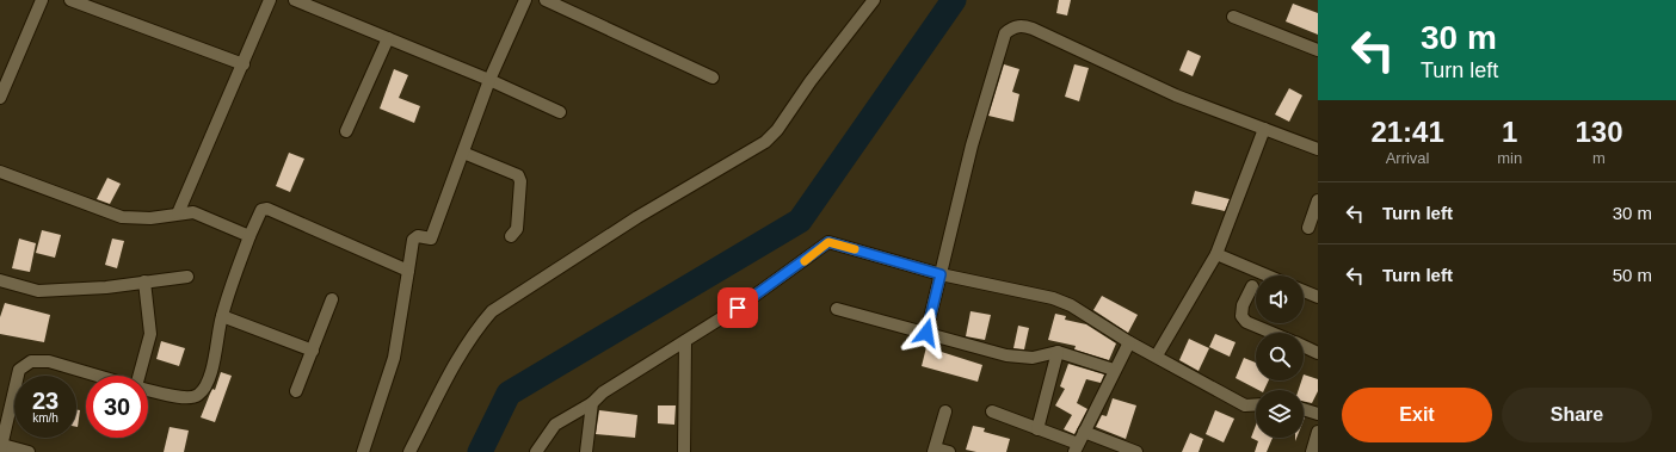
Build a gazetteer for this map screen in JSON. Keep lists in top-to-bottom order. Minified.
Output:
{"page":{"turn":["30 m","Turn left"],"eta":["21:41","Arrival","1","min","130","m"],"list":[{"name":"Turn left","value":"30 m"},{"name":"Turn left","value":"50 m"}],"speed":"23 km/h","limit":"30","buttons":["Exit","Share"]}}
